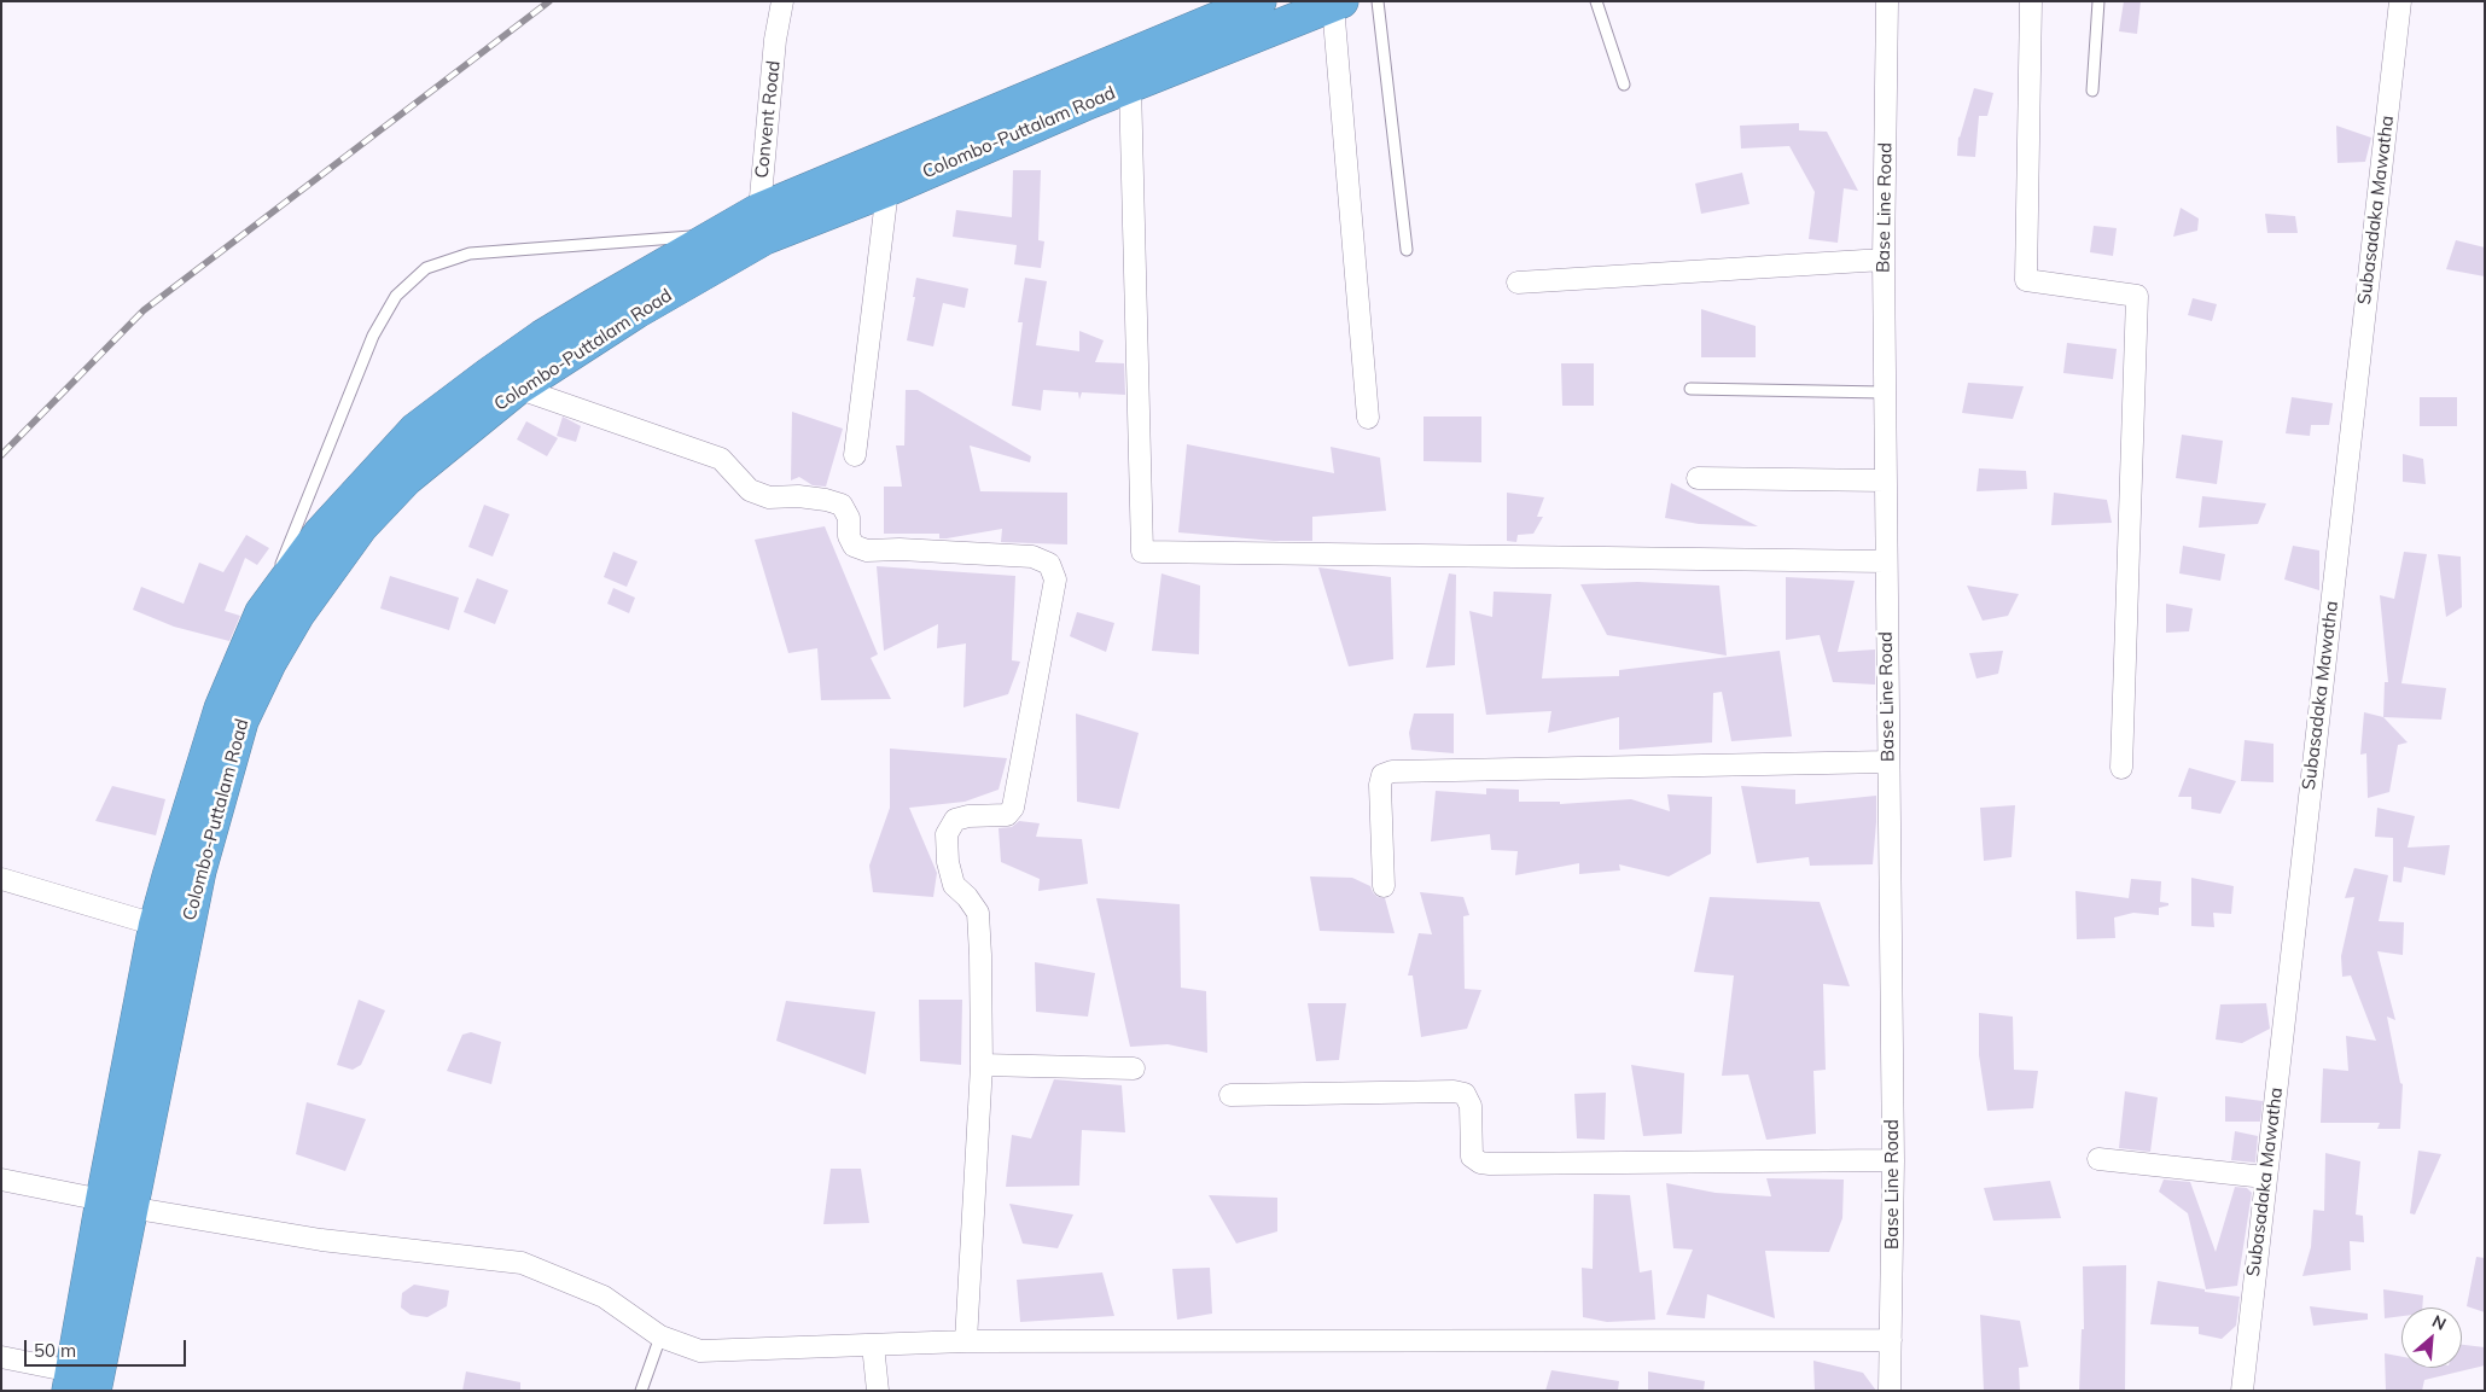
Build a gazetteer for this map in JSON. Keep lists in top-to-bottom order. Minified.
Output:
{"streets":{"highway":["Colombo-Puttalam Road"],"street":["Convent Road","Base Line Road","Subasadaka Mawatha"]},"crossings":[["Convent Road","Colombo-Puttalam Road"]],"scale_bar":"50 m","north":"top right"}
